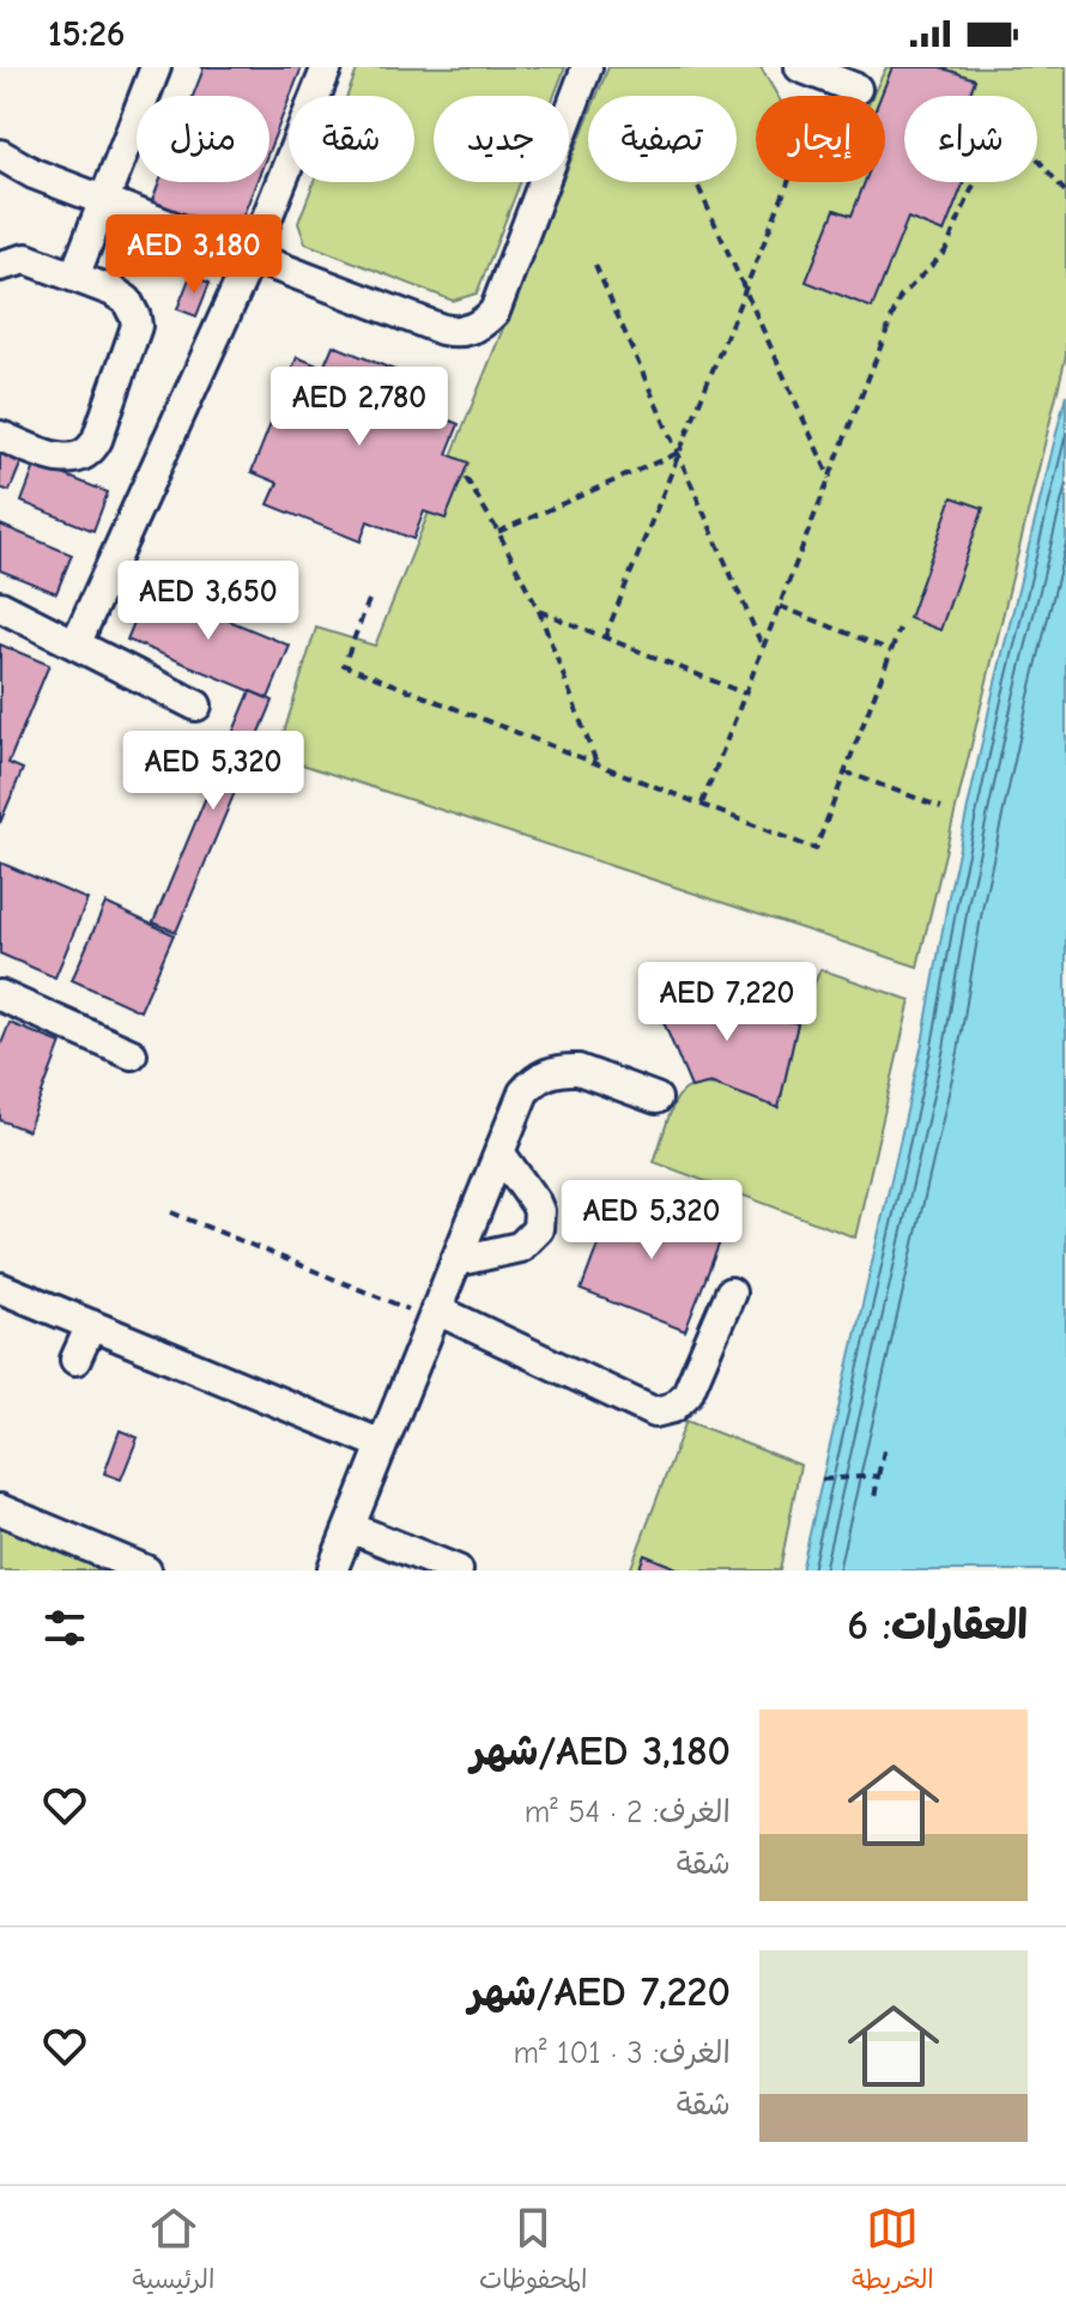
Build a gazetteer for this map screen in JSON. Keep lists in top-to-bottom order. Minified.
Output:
{"page":{"status":"15:26","chip":["شراء","إيجار","تصفية","جديد","شقة","منزل"],"price":["AED 3,180","AED 2,780","AED 3,650","AED 5,320","AED 7,220","AED 5,320"],"heading":"العقارات: 6","list":[{"name":"AED 3,180/شهر","note":"الغرف: 2 · 54 m² · شقة"},{"name":"AED 7,220/شهر","note":"الغرف: 3 · 101 m² · شقة"}],"tabs":["الخريطة","المحفوظات","الرئيسية"]}}
